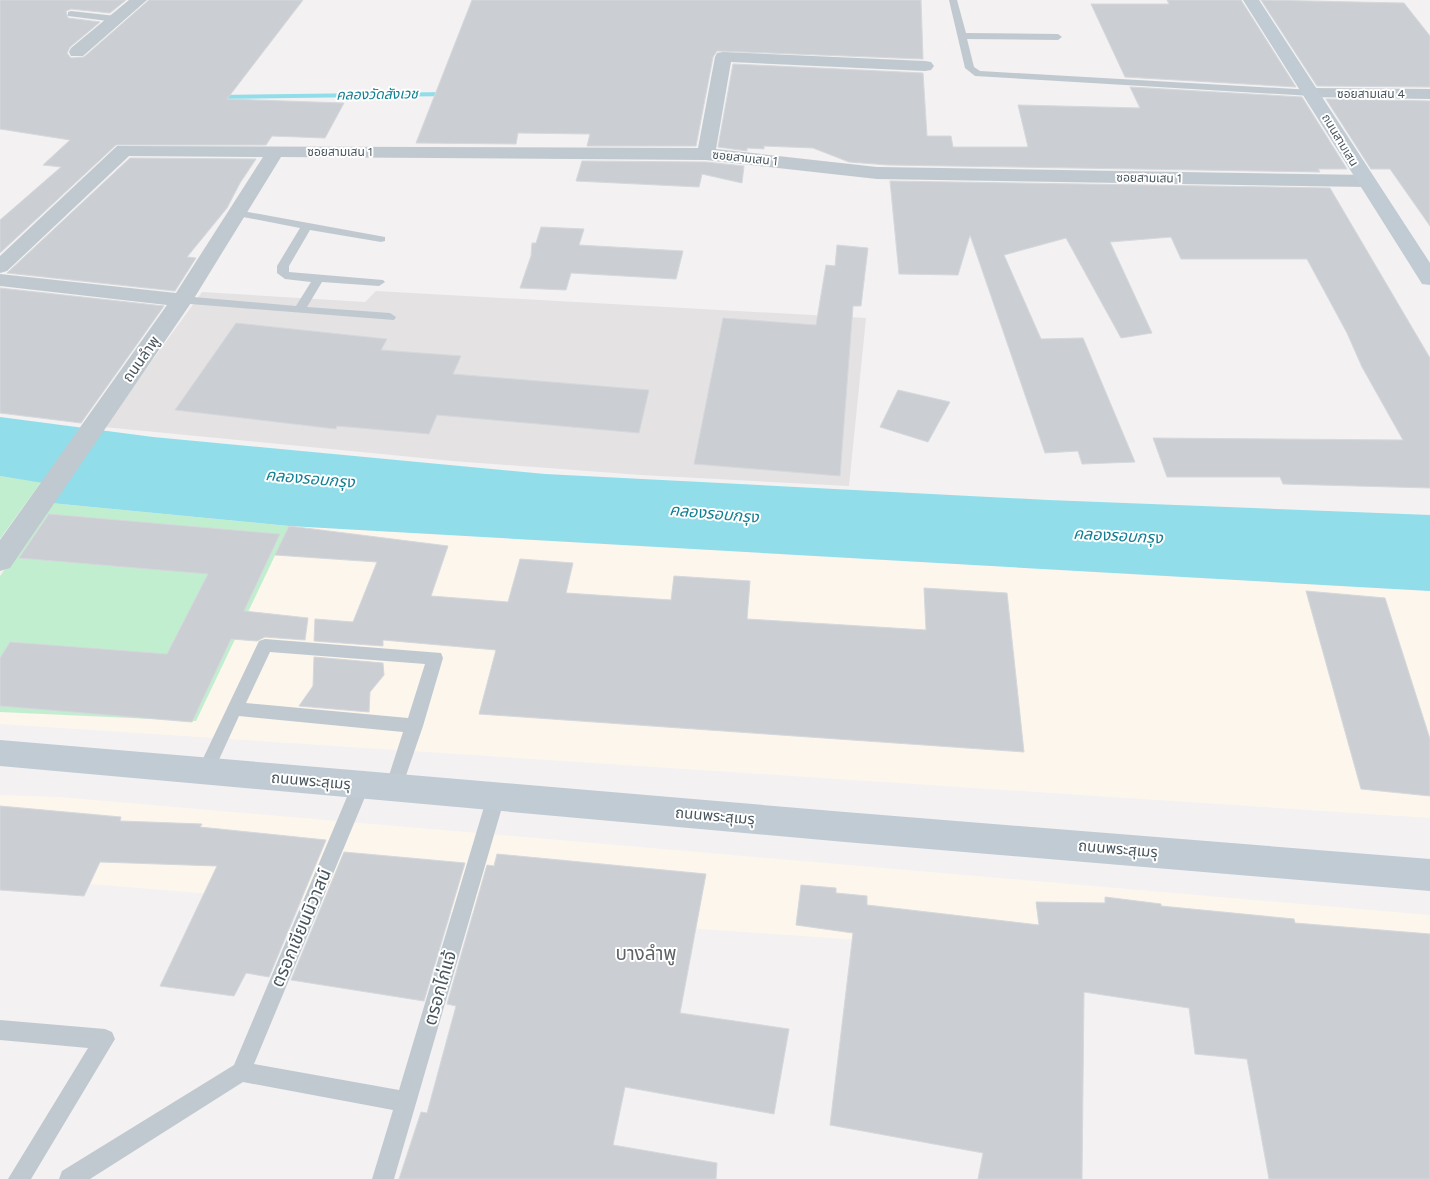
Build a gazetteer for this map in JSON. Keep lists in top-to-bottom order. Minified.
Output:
{"streets":{"street":["ซอยสามเสน 4","ถนนสามเสน","ซอยสามเสน 1","ถนนลำพู","ถนนพระสุเมรุ"],"lane":["ตรอกเขียนนิวาสน์","ตรอกไก่แจ้"]},"crossings":[["ซอยสามเสน 4","ถนนสามเสน"],["ถนนสามเสน","ซอยสามเสน 1"],["ซอยสามเสน 1","ถนนลำพู"],["ถนนพระสุเมรุ","ตรอกเขียนนิวาสน์"],["ถนนพระสุเมรุ","ตรอกไก่แจ้"]],"districts":["บางลำพู"],"water":["คลองวัดสังเวช","คลองรอบกรุง"]}
